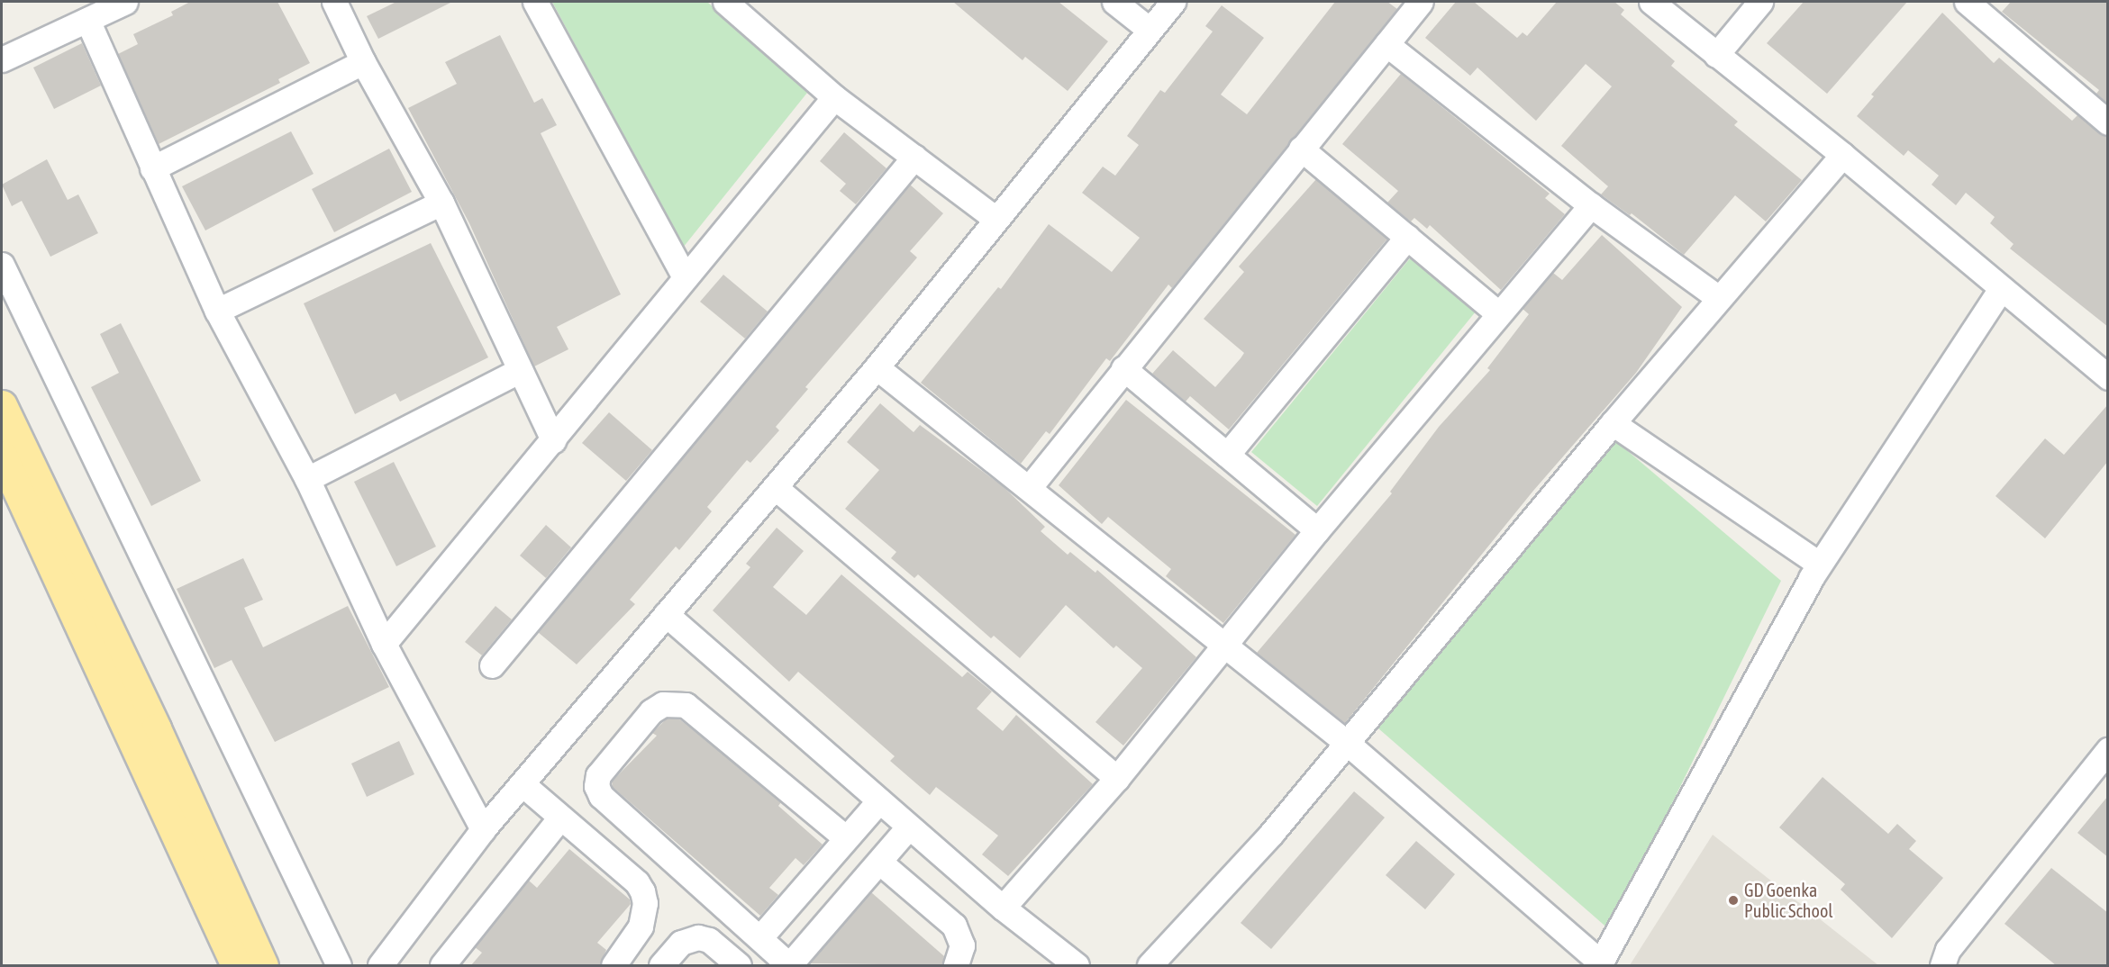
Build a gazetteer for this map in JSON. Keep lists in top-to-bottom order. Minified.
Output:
{"places":["GD Goenka Public School"]}
